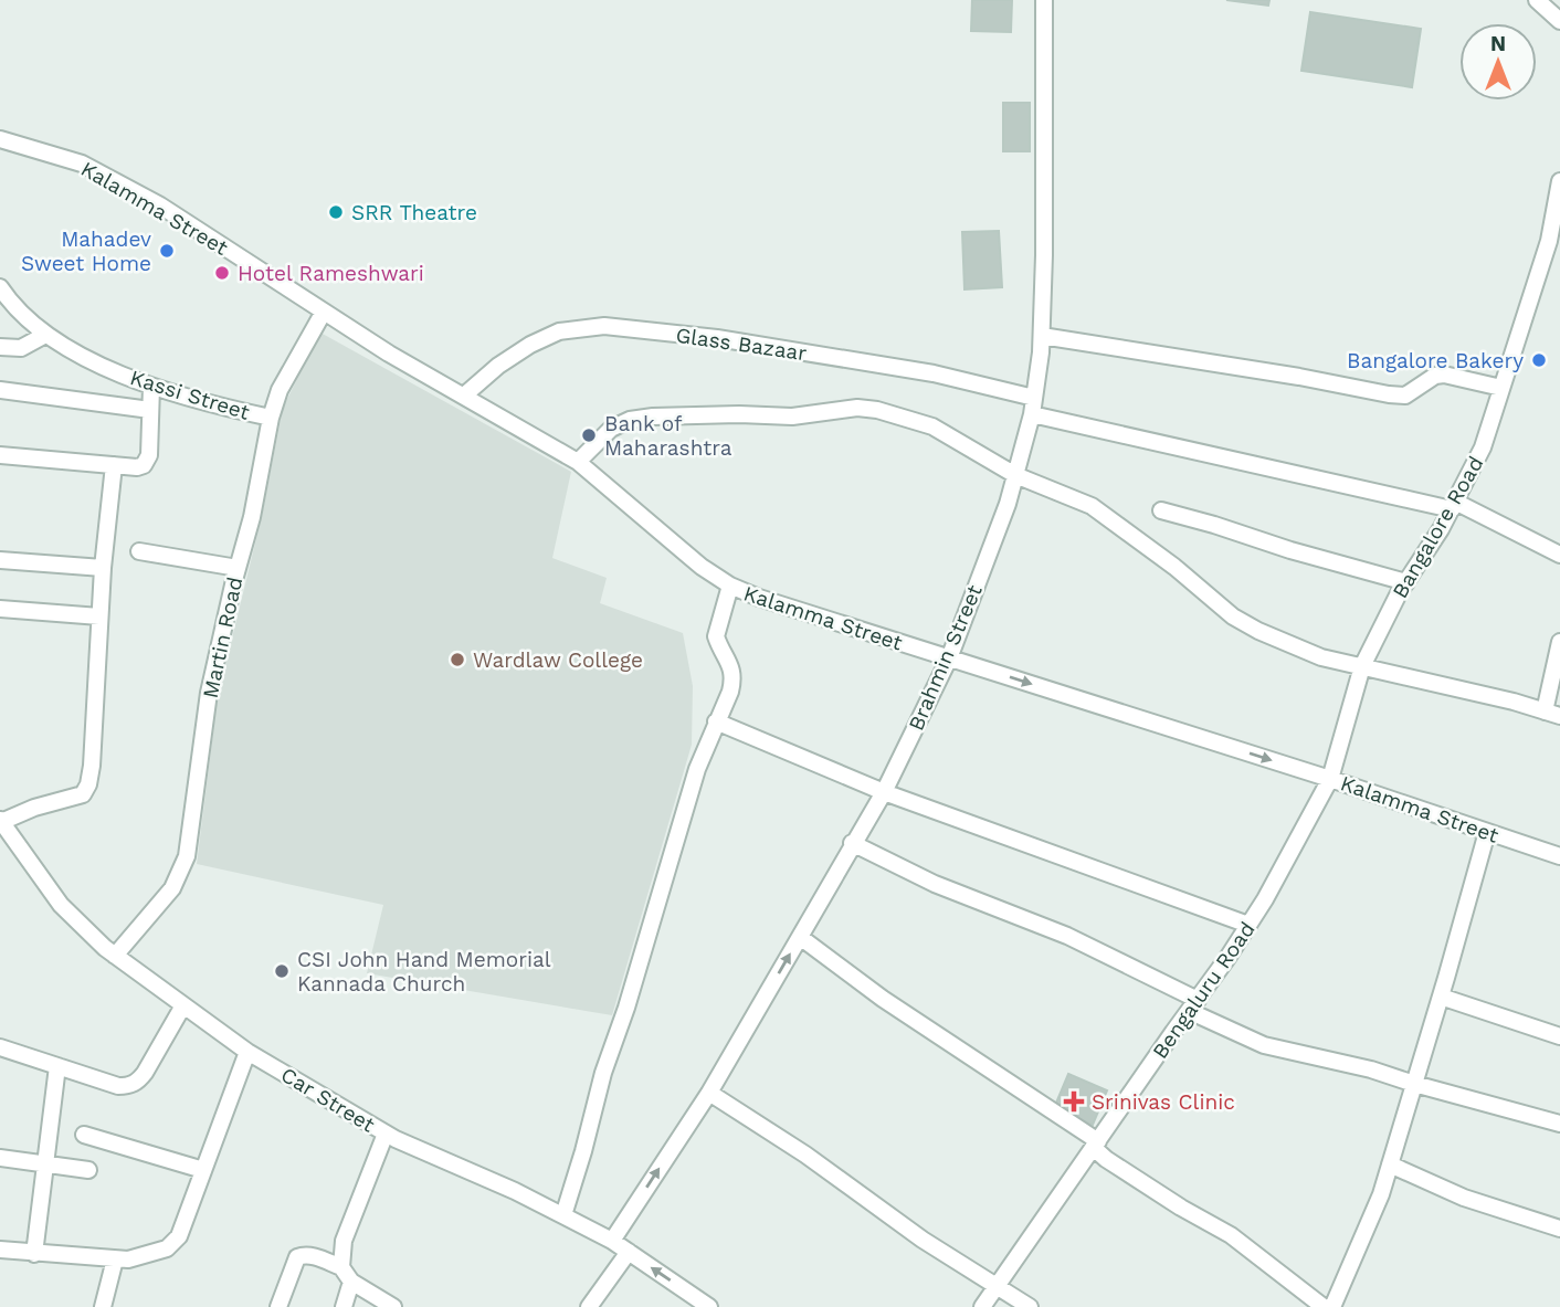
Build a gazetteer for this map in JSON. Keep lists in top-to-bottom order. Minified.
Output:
{"streets":{"street":["Kalamma Street","Glass Bazaar","Kassi Street","Bangalore Road","Martin Road","Brahmin Street","Bengaluru Road","Car Street"]},"crossings":[["Kalamma Street","Glass Bazaar"],["Kalamma Street","Bangalore Road"],["Kalamma Street","Martin Road"],["Kalamma Street","Brahmin Street"],["Kalamma Street","Bengaluru Road"],["Glass Bazaar","Bangalore Road"],["Glass Bazaar","Brahmin Street"],["Kassi Street","Martin Road"],["Bangalore Road","Bengaluru Road"],["Martin Road","Car Street"],["Brahmin Street","Car Street"]],"places":{"other":["SRR Theatre","Mahadev Sweet Home","Hotel Rameshwari","Bangalore Bakery","Bank of Maharashtra","Wardlaw College","CSI John Hand Memorial Kannada Church"],"health":["Srinivas Clinic"]},"north":"top"}
